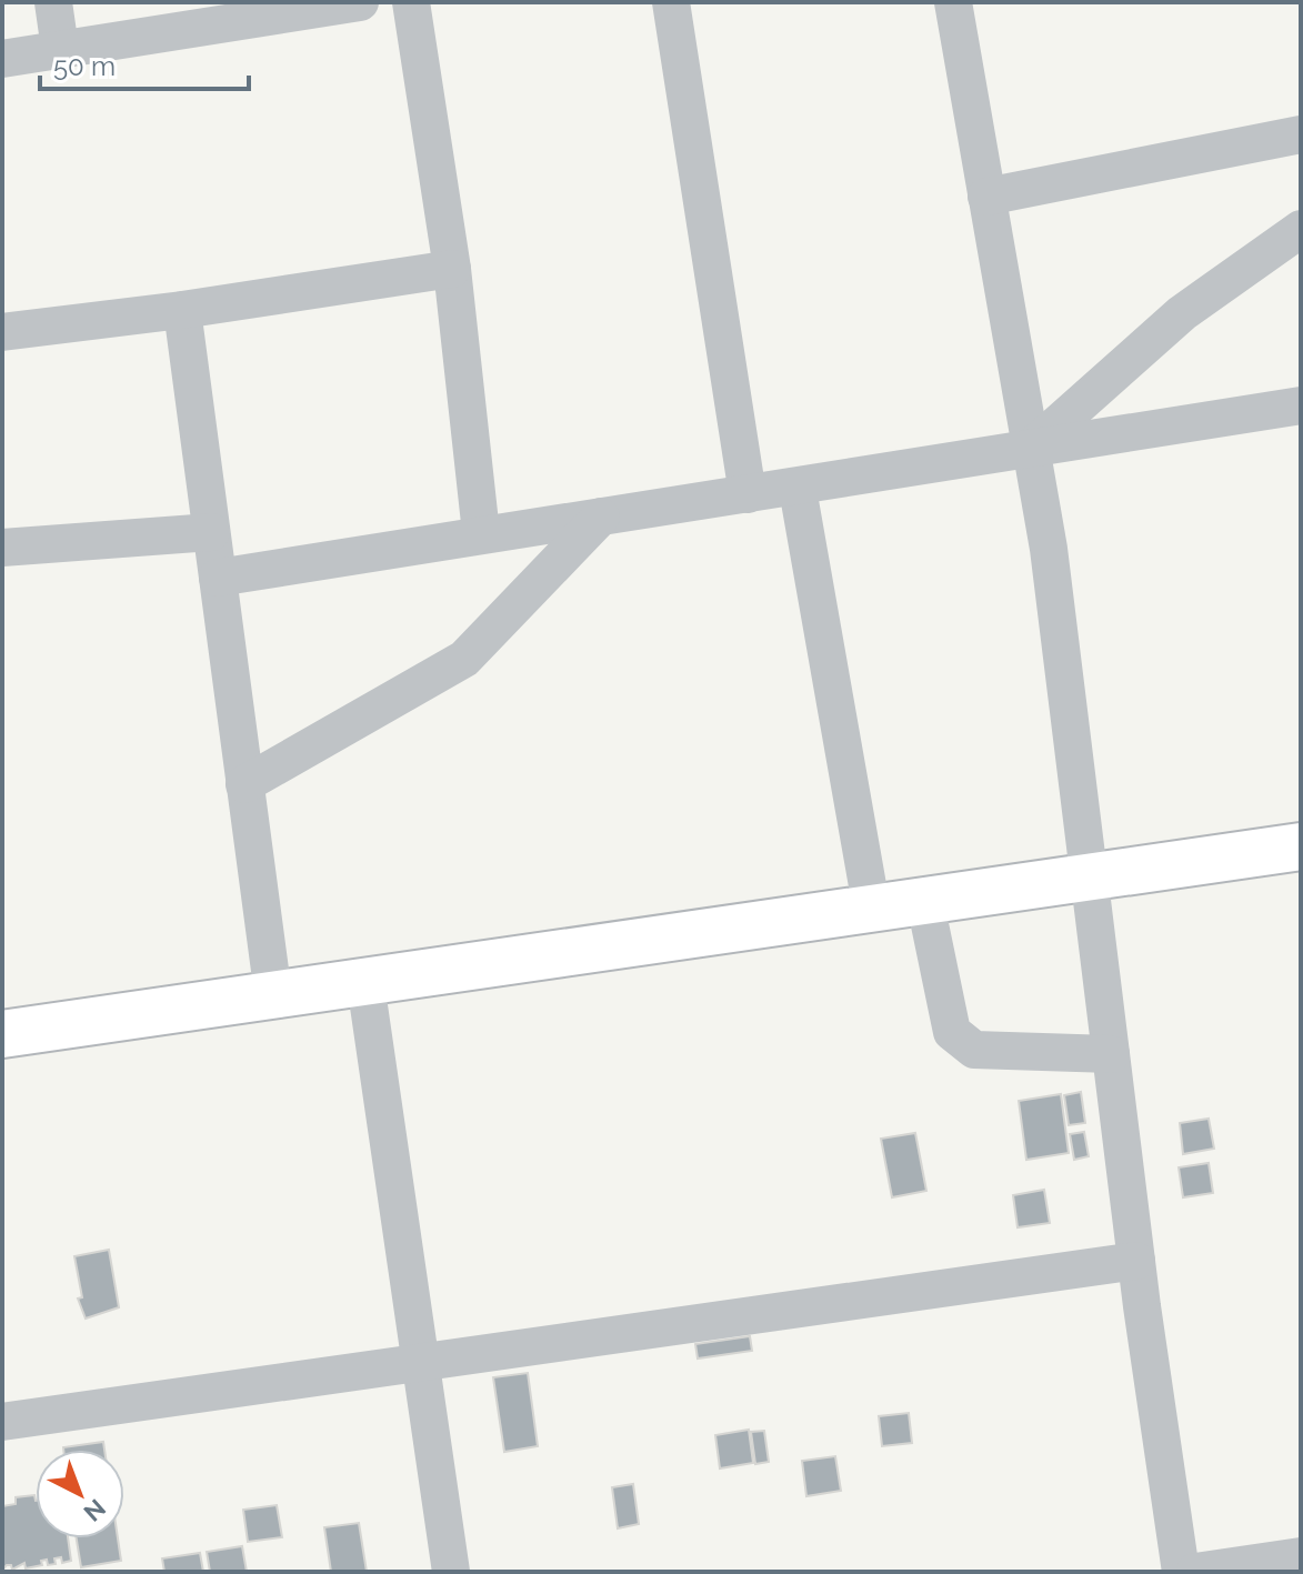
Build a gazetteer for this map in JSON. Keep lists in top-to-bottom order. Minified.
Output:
{"scale_bar":"50 m","north":"bottom right"}
